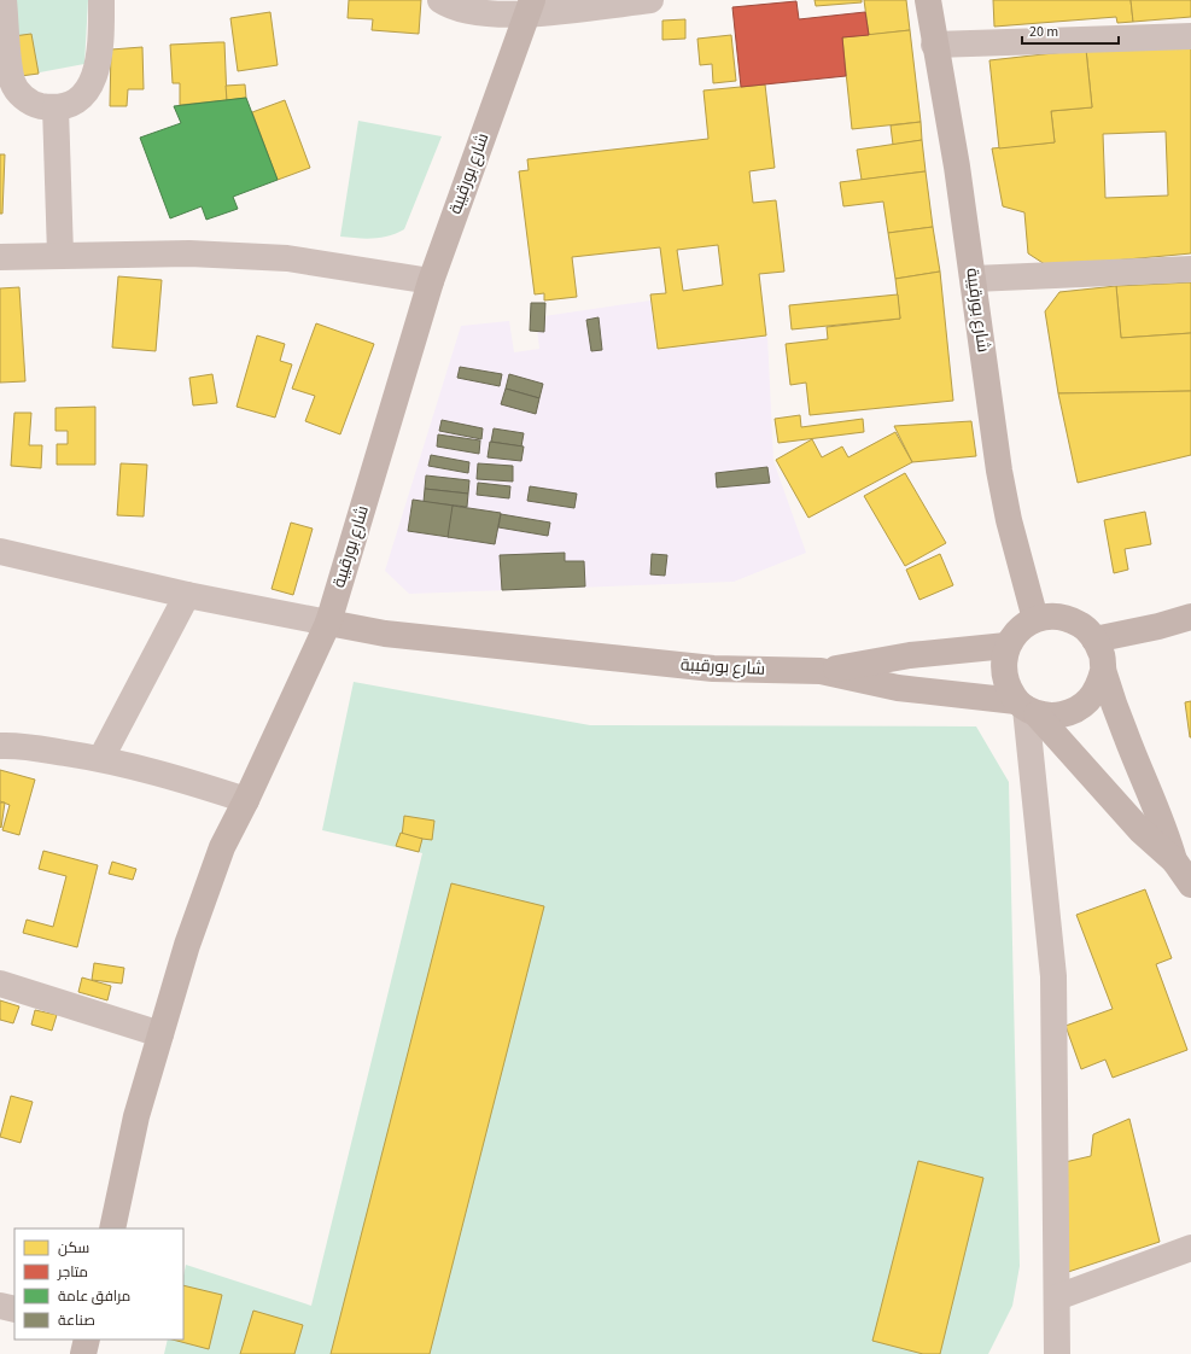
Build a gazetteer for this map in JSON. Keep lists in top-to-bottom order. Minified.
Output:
{"streets":{"main road":["شارع بورقيبة"]},"legend":["سكن","متاجر","مرافق عامة","صناعة"],"scale_bar":"20 m"}
